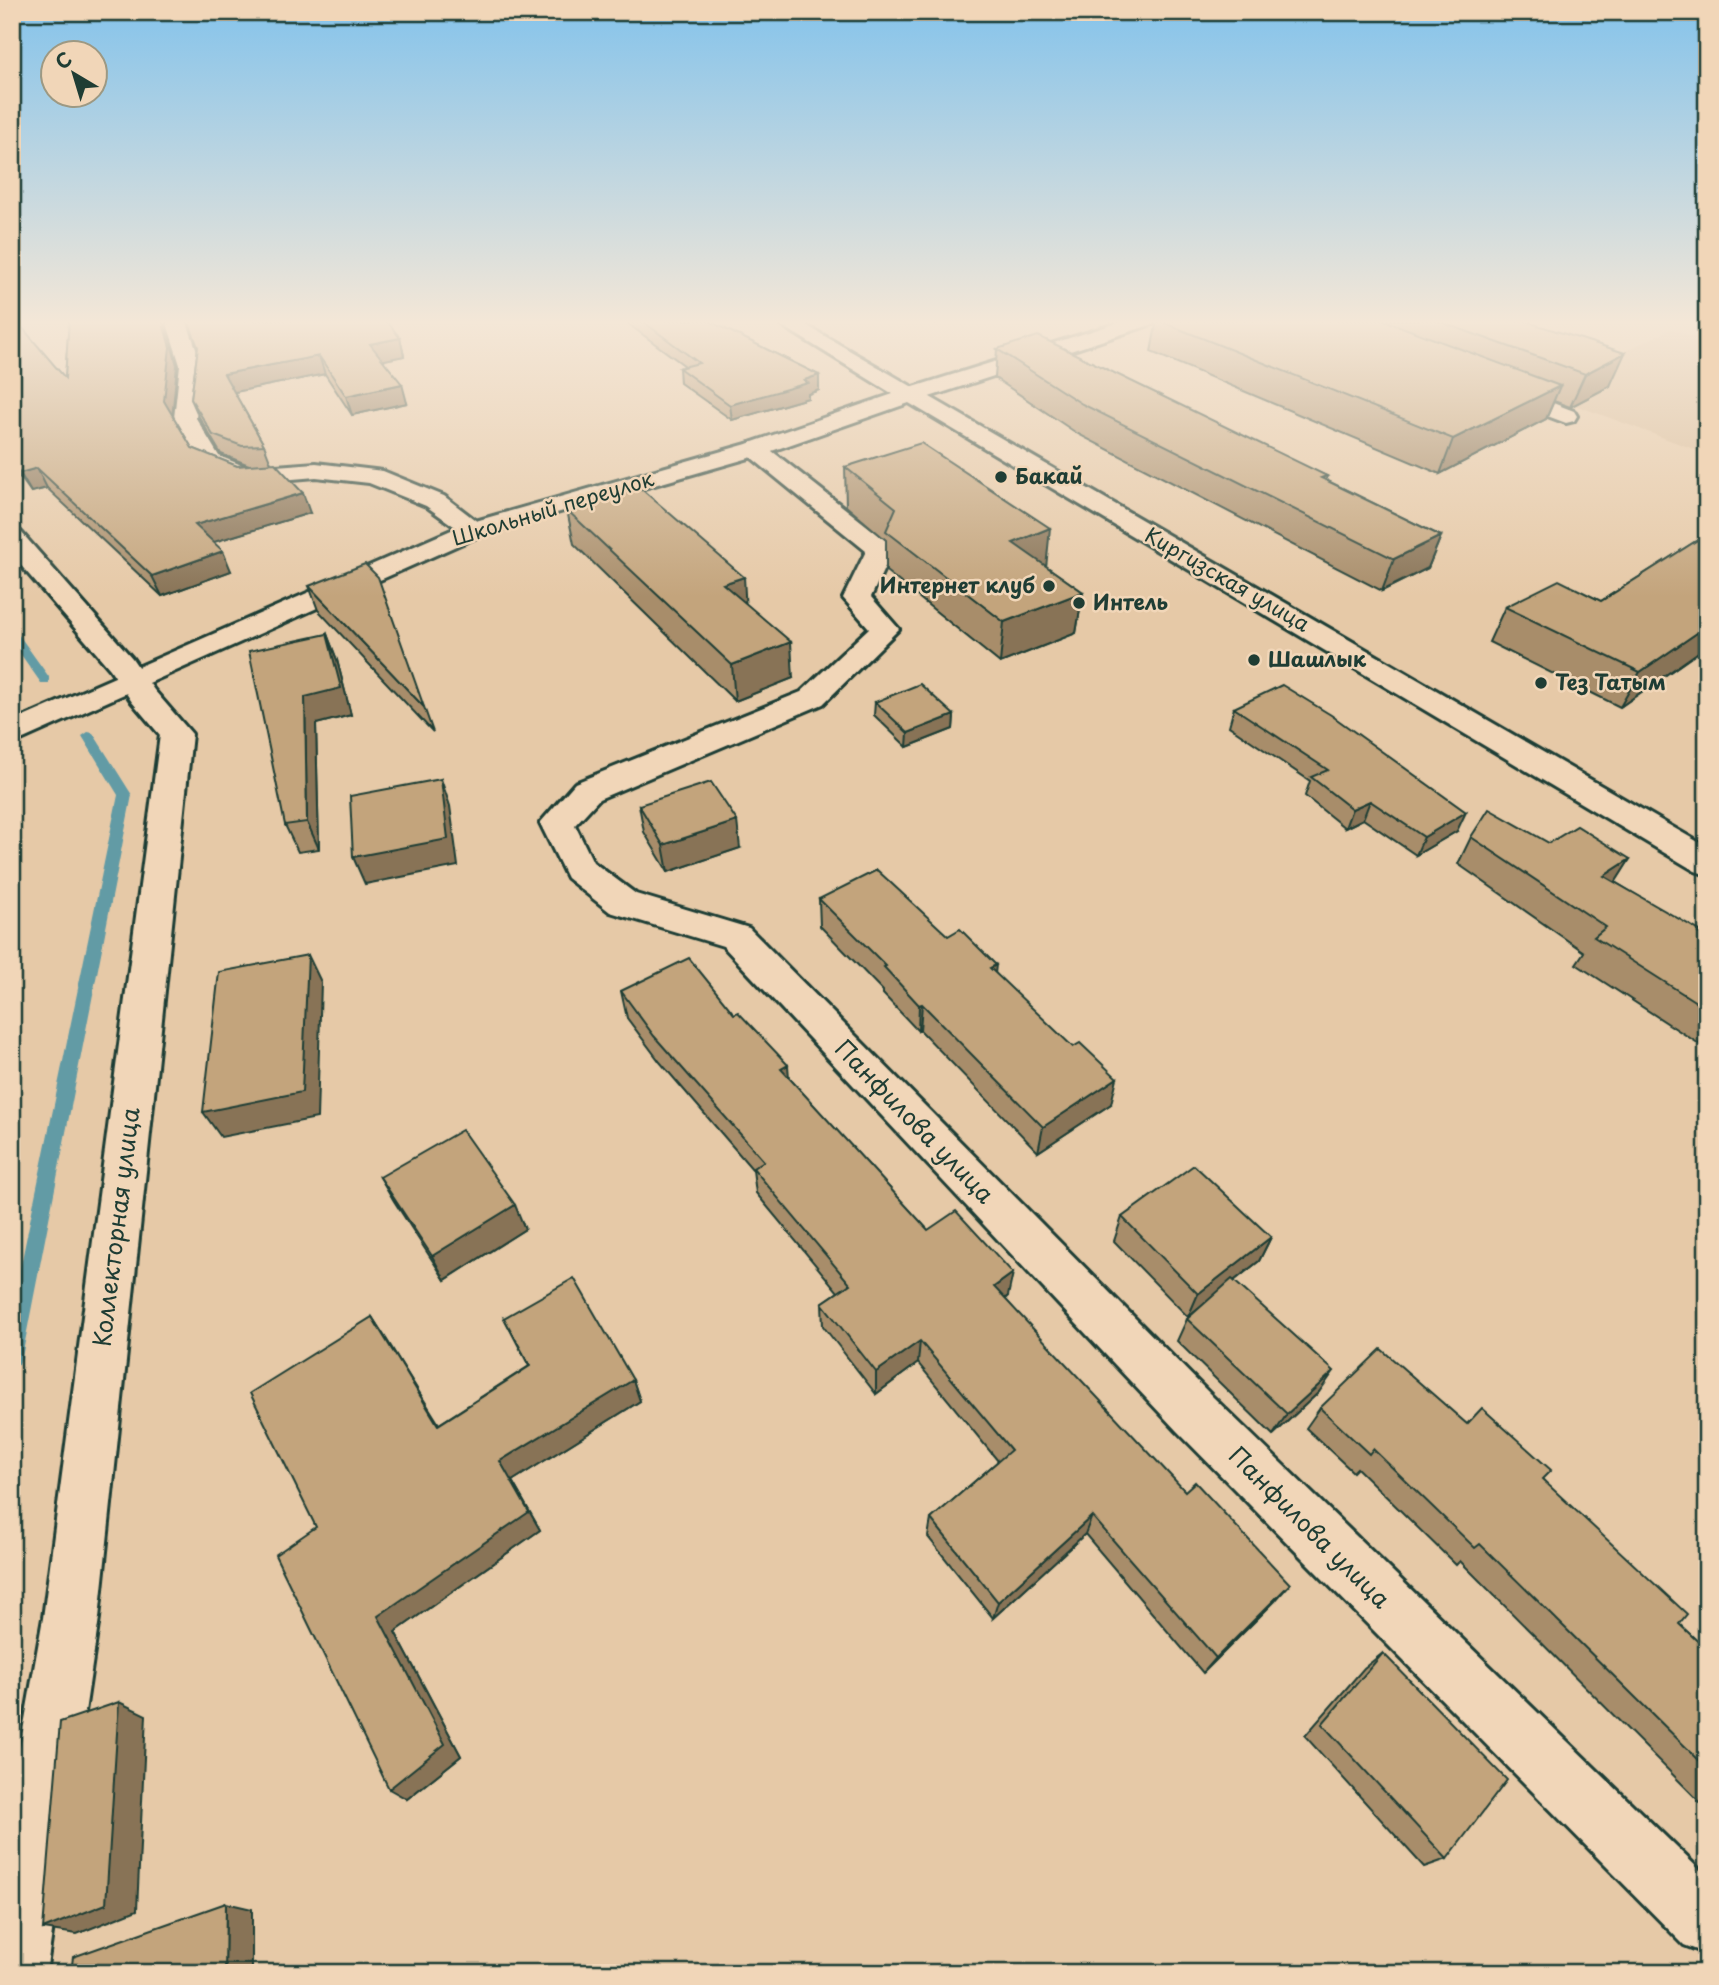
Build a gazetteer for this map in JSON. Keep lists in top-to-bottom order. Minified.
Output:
{"streets":{"street":["Школьный переулок","Киргизская улица","Панфилова улица","Коллекторная улица"]},"crossings":[["Школьный переулок","Панфилова улица"],["Школьный переулок","Коллекторная улица"]],"places":["Бакай","Интернет клуб","Интель","Шашлык","Тез Татым"],"north":"top left"}
